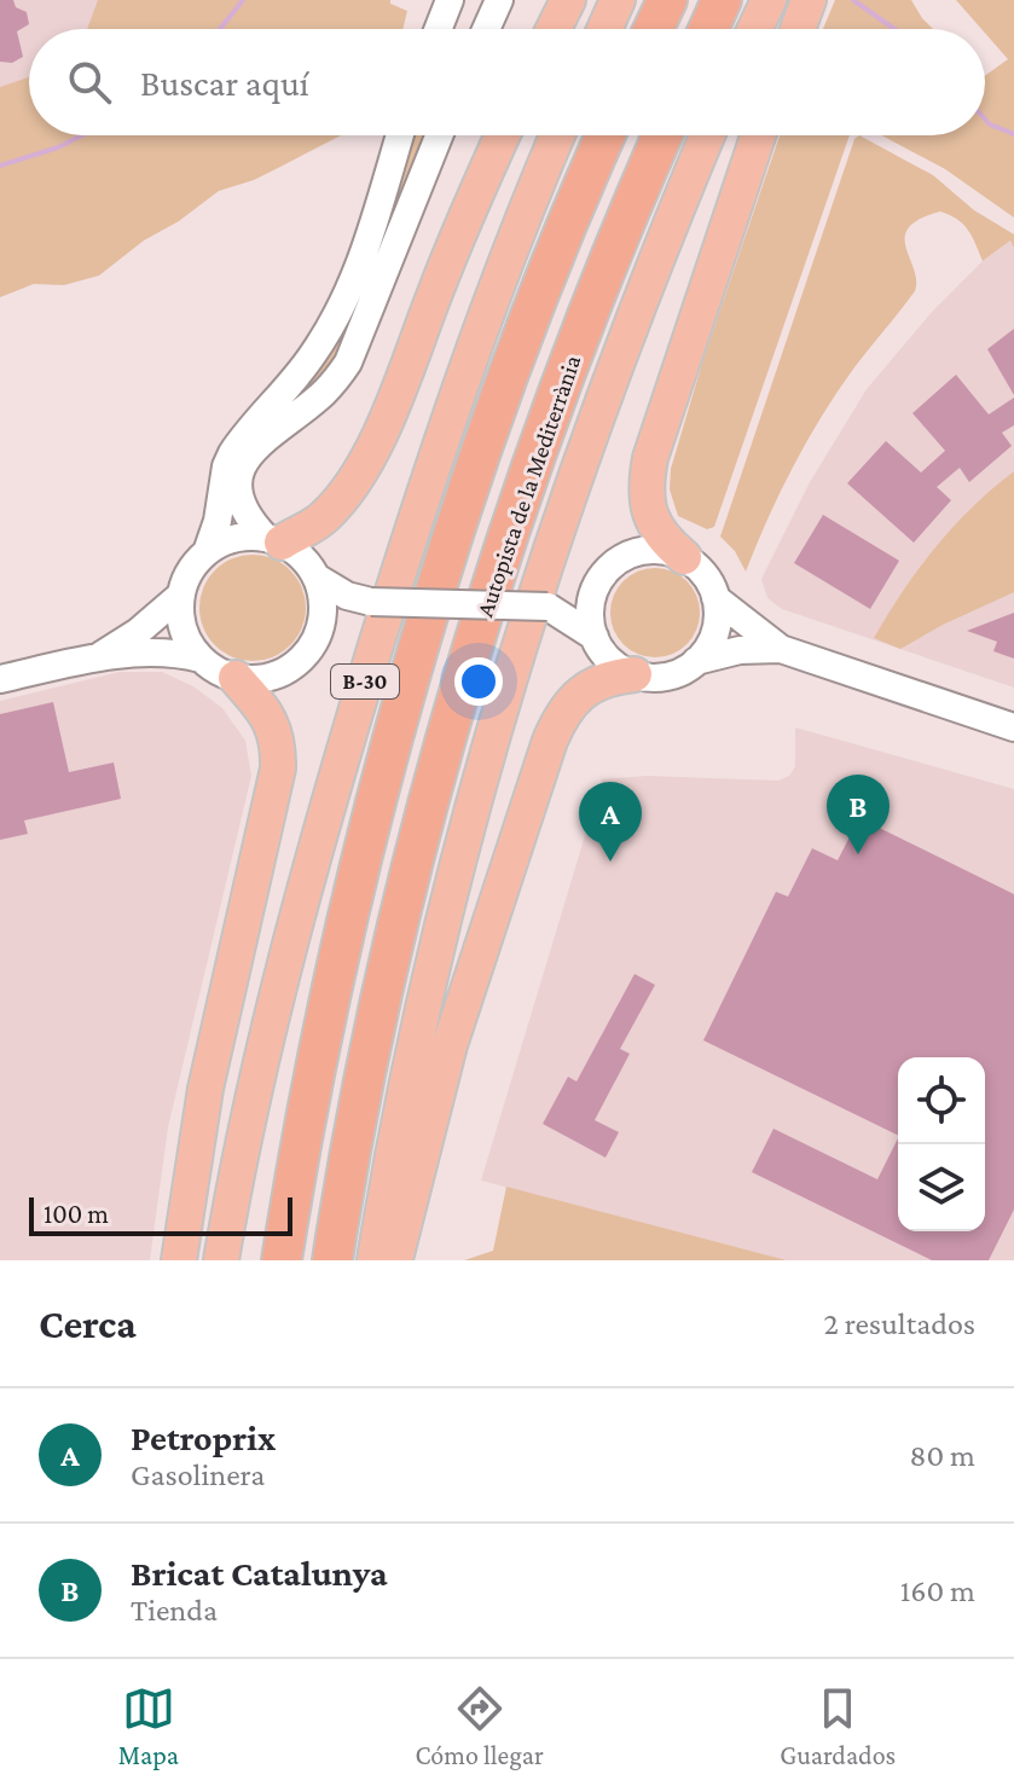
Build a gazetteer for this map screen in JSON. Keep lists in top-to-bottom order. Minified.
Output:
{"streets":{"highway":["Autopista de la Mediterrània","B-30"]},"scale_bar":"100 m","page":{"search":"Buscar aquí","pins":["B","A"],"scale":"100 m","heading":["Cerca","2 resultados"],"list":[{"mark":"A","name":"Petroprix","note":"Gasolinera","value":"80 m"},{"mark":"B","name":"Bricat Catalunya","note":"Tienda","value":"160 m"}],"nav":["Mapa","Cómo llegar","Guardados"]}}
